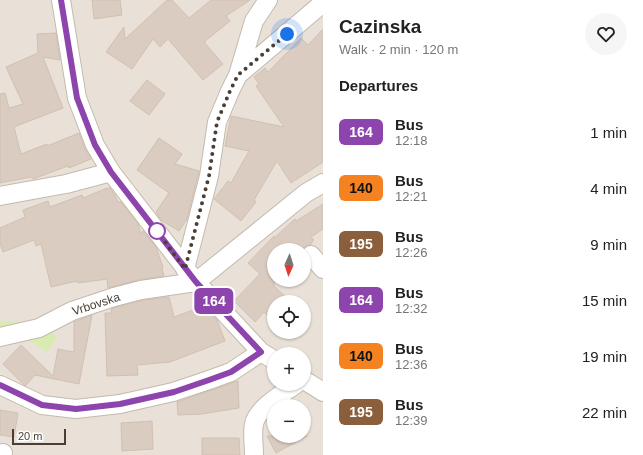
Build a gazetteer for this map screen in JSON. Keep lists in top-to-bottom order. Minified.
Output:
{"streets":{"street":["Vrbovska"]},"lines":["bus line 164"],"scale_bar":"20 m","north":"bottom","page":{"on_map":"164","heading":[["Cazinska","Walk · 2 min · 120 m"],"Departures"],"list":[{"mark":"164","name":"Bus","note":"12:18","value":"1 min"},{"mark":"140","name":"Bus","note":"12:21","value":"4 min"},{"mark":"195","name":"Bus","note":"12:26","value":"9 min"},{"mark":"164","name":"Bus","note":"12:32","value":"15 min"},{"mark":"140","name":"Bus","note":"12:36","value":"19 min"},{"mark":"195","name":"Bus","note":"12:39","value":"22 min"}],"map_buttons":["+","−"],"scale":"20 m"}}
